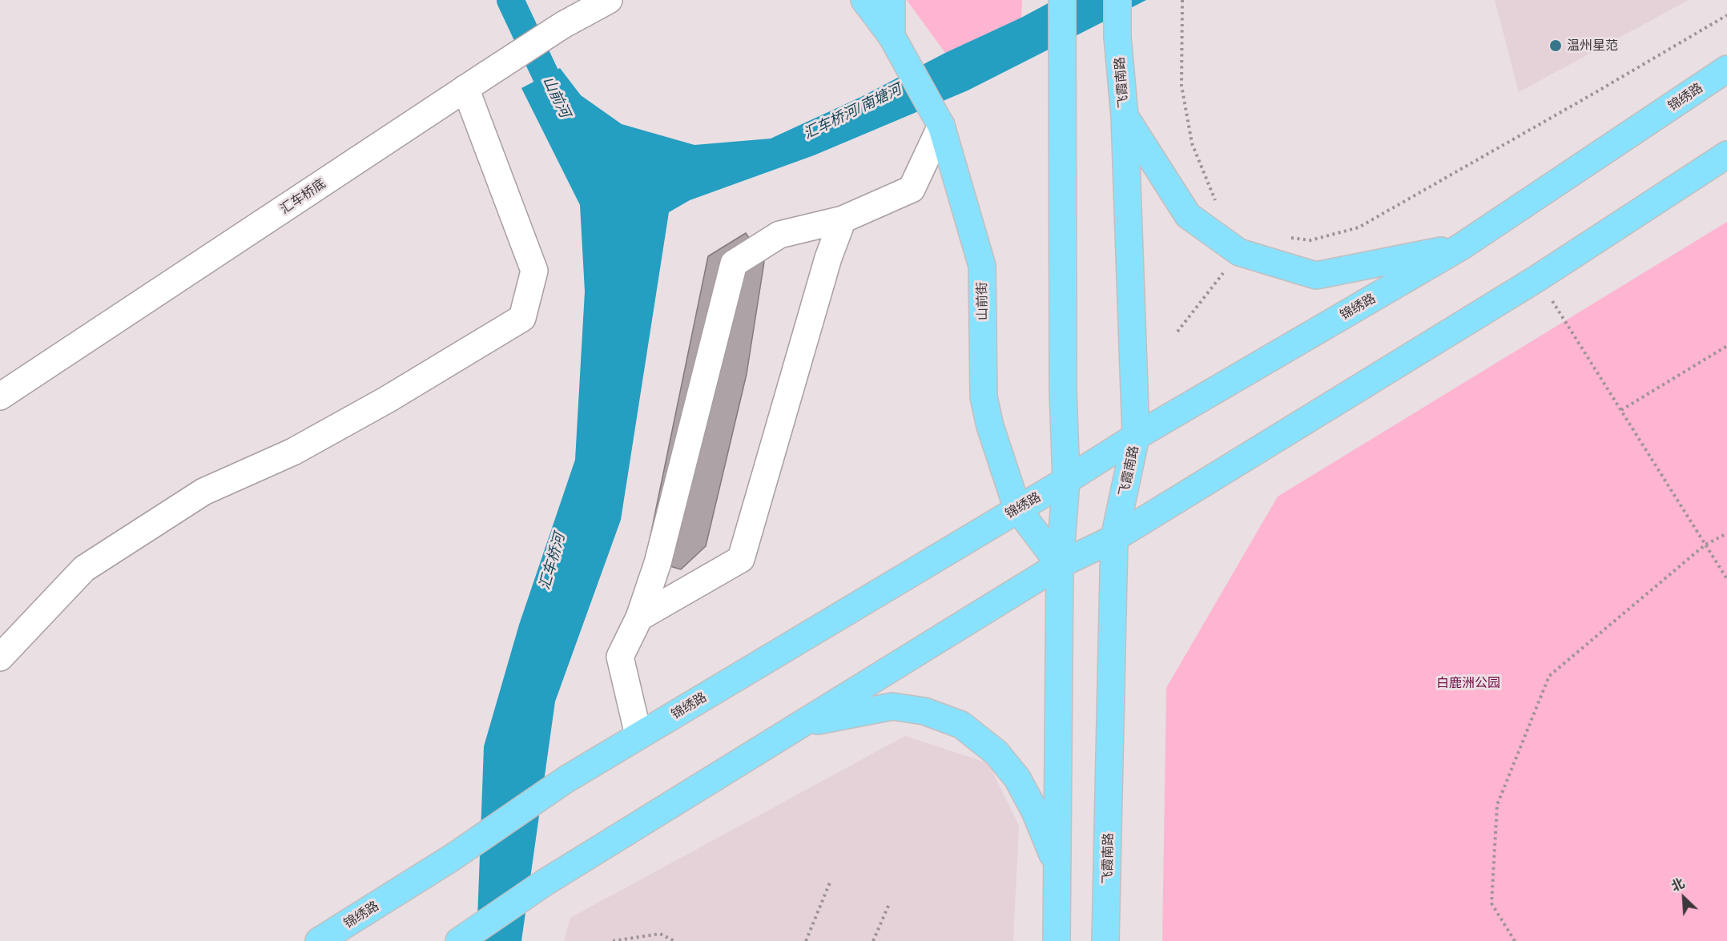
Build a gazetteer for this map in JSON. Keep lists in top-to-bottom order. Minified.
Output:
{"streets":{"main road":["飞霞南路","锦绣路","山前街"],"street":["汇车桥底"]},"crossings":[["飞霞南路","锦绣路"],["锦绣路","山前街"]],"water":["山前河","汇车桥河/南塘河","汇车桥河"],"parks":["白鹿洲公园"],"places":["温州星范"],"north":"top left"}
